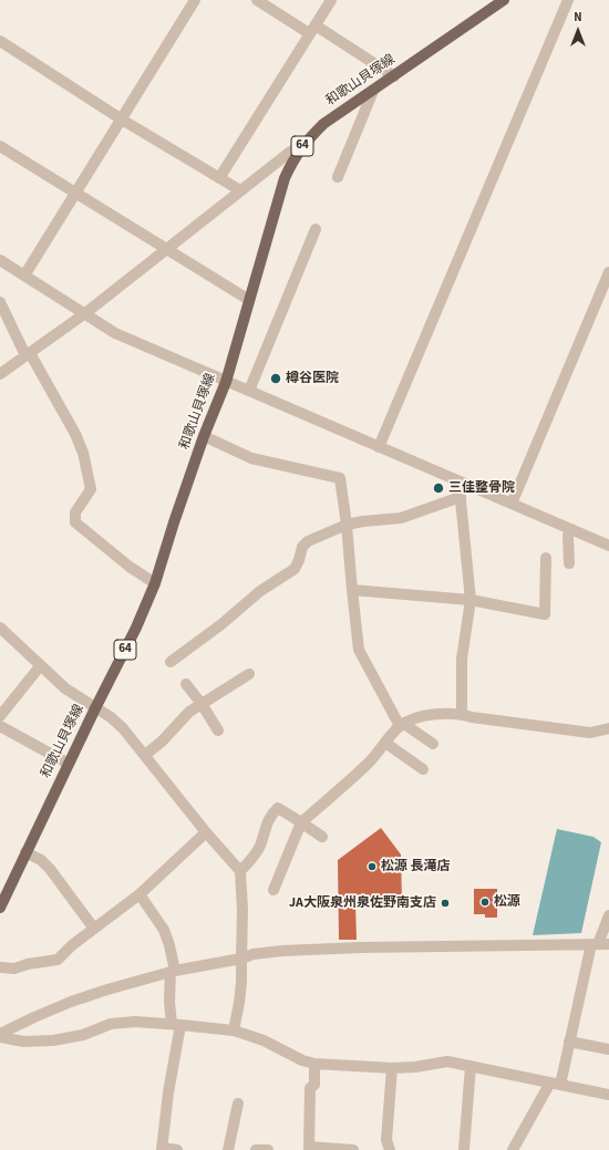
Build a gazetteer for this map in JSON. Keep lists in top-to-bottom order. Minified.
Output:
{"streets":{"main road":["和歌山貝塚線","64"]},"places":["樽谷医院","三佳整骨院","松源 長滝店","松源","JA大阪泉州泉佐野南支店"],"north":"top"}
